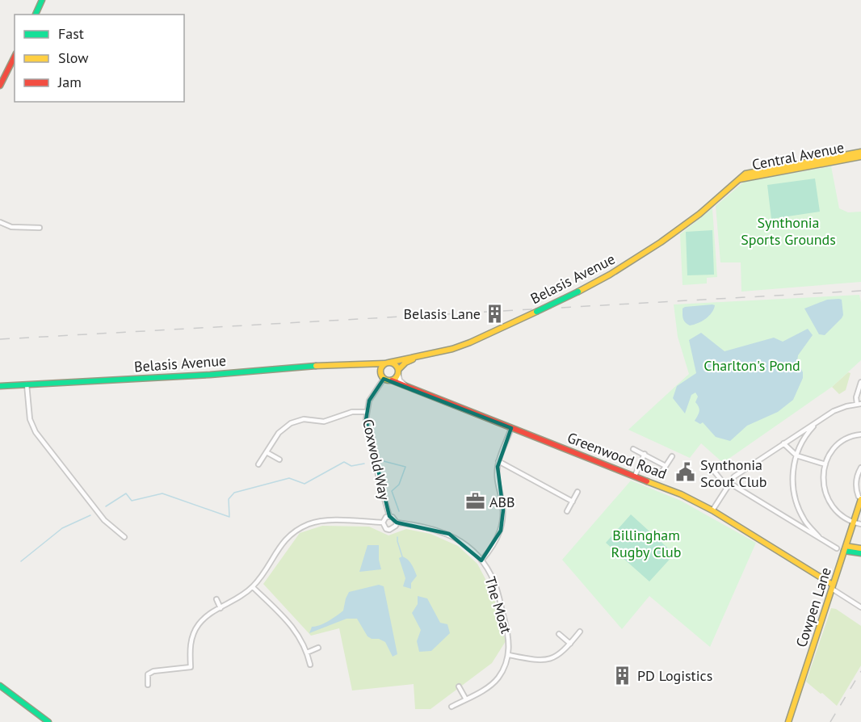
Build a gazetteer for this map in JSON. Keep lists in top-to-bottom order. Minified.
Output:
{"streets":{"main road":["Central Avenue","Belasis Avenue","Greenwood Road","Cowpen Lane"],"street":["Coxwold Way","The Moat"]},"crossings":[["Central Avenue","Belasis Avenue"],["Belasis Avenue","Greenwood Road"],["Belasis Avenue","Coxwold Way"],["Greenwood Road","Coxwold Way"],["Greenwood Road","Cowpen Lane"],["Coxwold Way","The Moat"]],"parks":["Synthonia Sports Grounds","Charlton's Pond","Billingham Rugby Club"],"places":{"building":["Belasis Lane","PD Logistics"],"public building":["Synthonia Scout Club"],"office":["ABB"]},"legend":["Fast","Slow","Jam"]}
